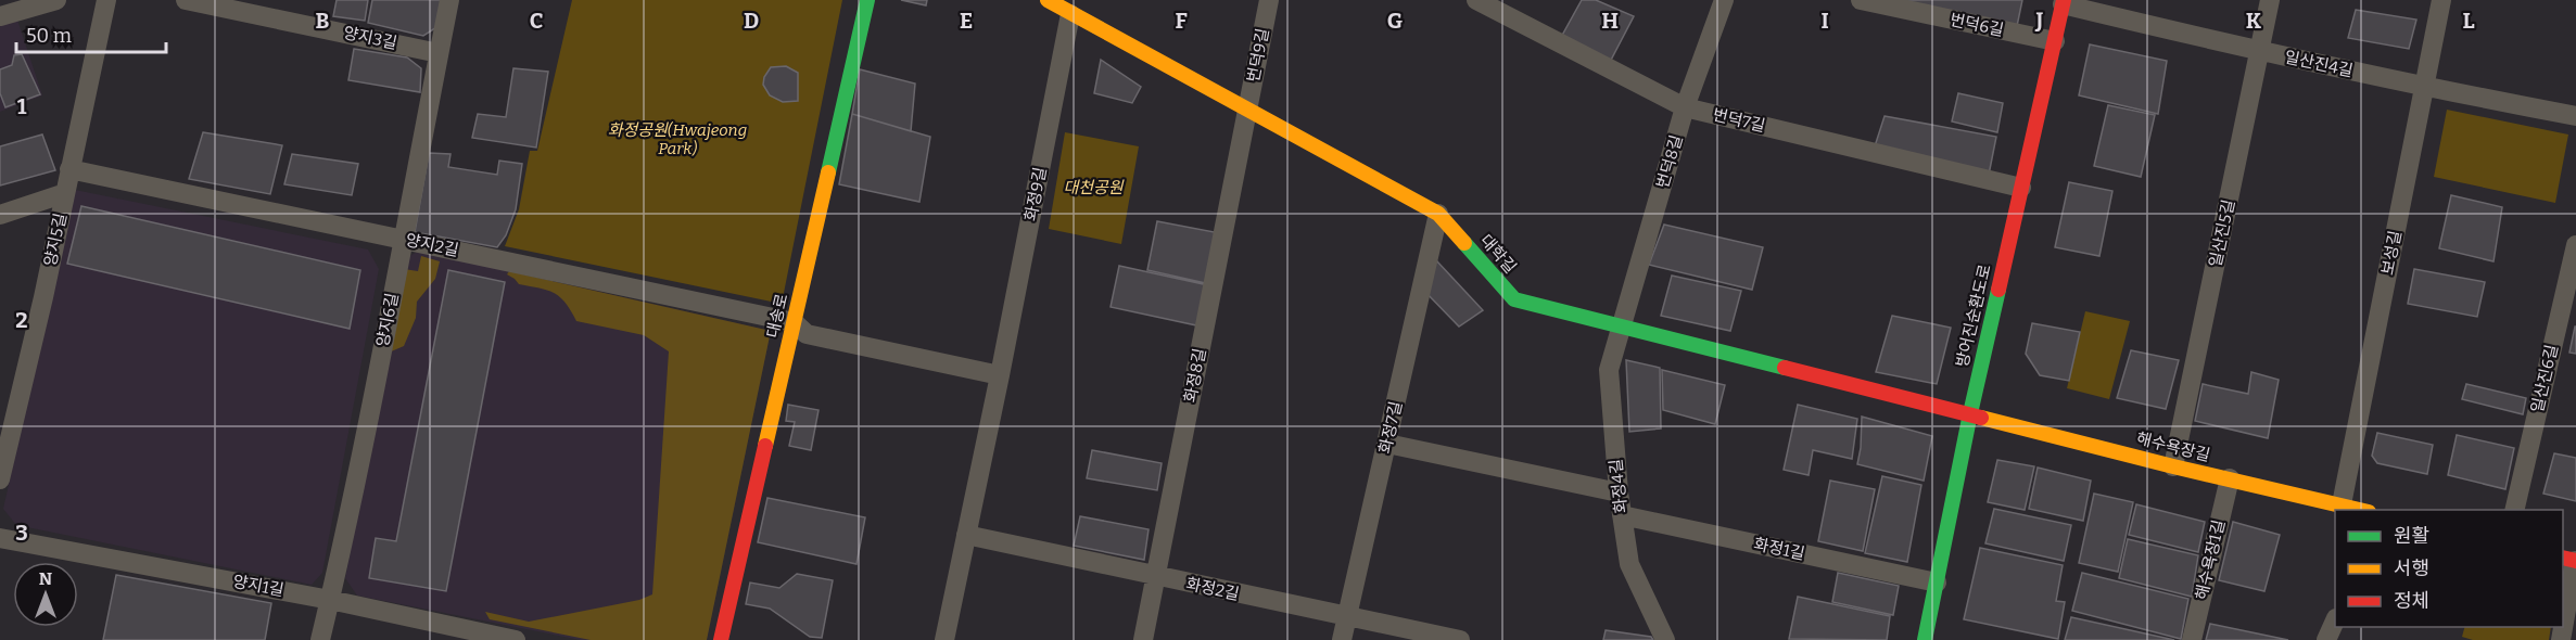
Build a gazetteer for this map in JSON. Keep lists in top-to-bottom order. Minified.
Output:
{"streets":{"street":["번덕6길","양지3길","번덕9길","일산진4길","번덕7길","번덕8길","화정9길","일산진5길","양지5길","양지2길","보성길","대학길","대송로","방어진순환도로","양지6길","화정8길","일산진6길","화정7길","해수욕장길","화정4길","화정1길","해수욕장1길","양지1길","화정2길"]},"crossings":[["번덕6길","방어진순환도로"],["양지3길","양지6길"],["번덕9길","대학길"],["번덕9길","화정8길"],["일산진4길","일산진5길"],["일산진4길","보성길"],["일산진4길","방어진순환도로"],["번덕7길","번덕8길"],["번덕7길","방어진순환도로"],["번덕8길","대학길"],["번덕8길","화정4길"],["화정9길","대학길"],["화정9길","화정2길"],["일산진5길","해수욕장길"],["양지5길","양지2길"],["양지2길","대송로"],["양지2길","양지6길"],["보성길","해수욕장길"],["대학길","방어진순환도로"],["대학길","화정8길"],["대학길","화정7길"],["대학길","해수욕장길"],["대학길","화정4길"],["방어진순환도로","해수욕장길"],["방어진순환도로","화정1길"],["양지6길","양지1길"],["화정8길","화정2길"],["화정7길","화정2길"],["해수욕장길","해수욕장1길"],["화정4길","화정1길"]],"parks":["화정공원(Hwajeong Park)","대천공원"],"legend":["원활","서행","정체"],"scale_bar":"50 m","north":"top","grid":{"columns":["B","C","D","E","F","G","H","I","J","K","L"],"rows":["1","2","3"]}}
